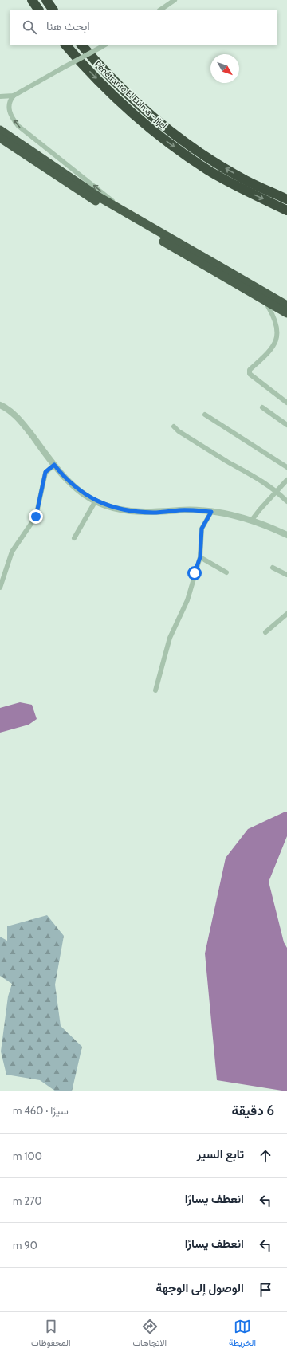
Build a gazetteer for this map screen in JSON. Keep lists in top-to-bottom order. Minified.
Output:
{"streets":{"highway":["Pénétrante El Eulma - Jijel"]},"north":"bottom right","page":{"search":"ابحث هنا","heading":["6 دقيقة","سيرًا · 460 m"],"list":[["تابع السير","100 m"],["انعطف يسارًا","270 m"],["انعطف يسارًا","90 m"],"الوصول إلى الوجهة"],"nav":["الخريطة","الاتجاهات","المحفوظات"]}}
